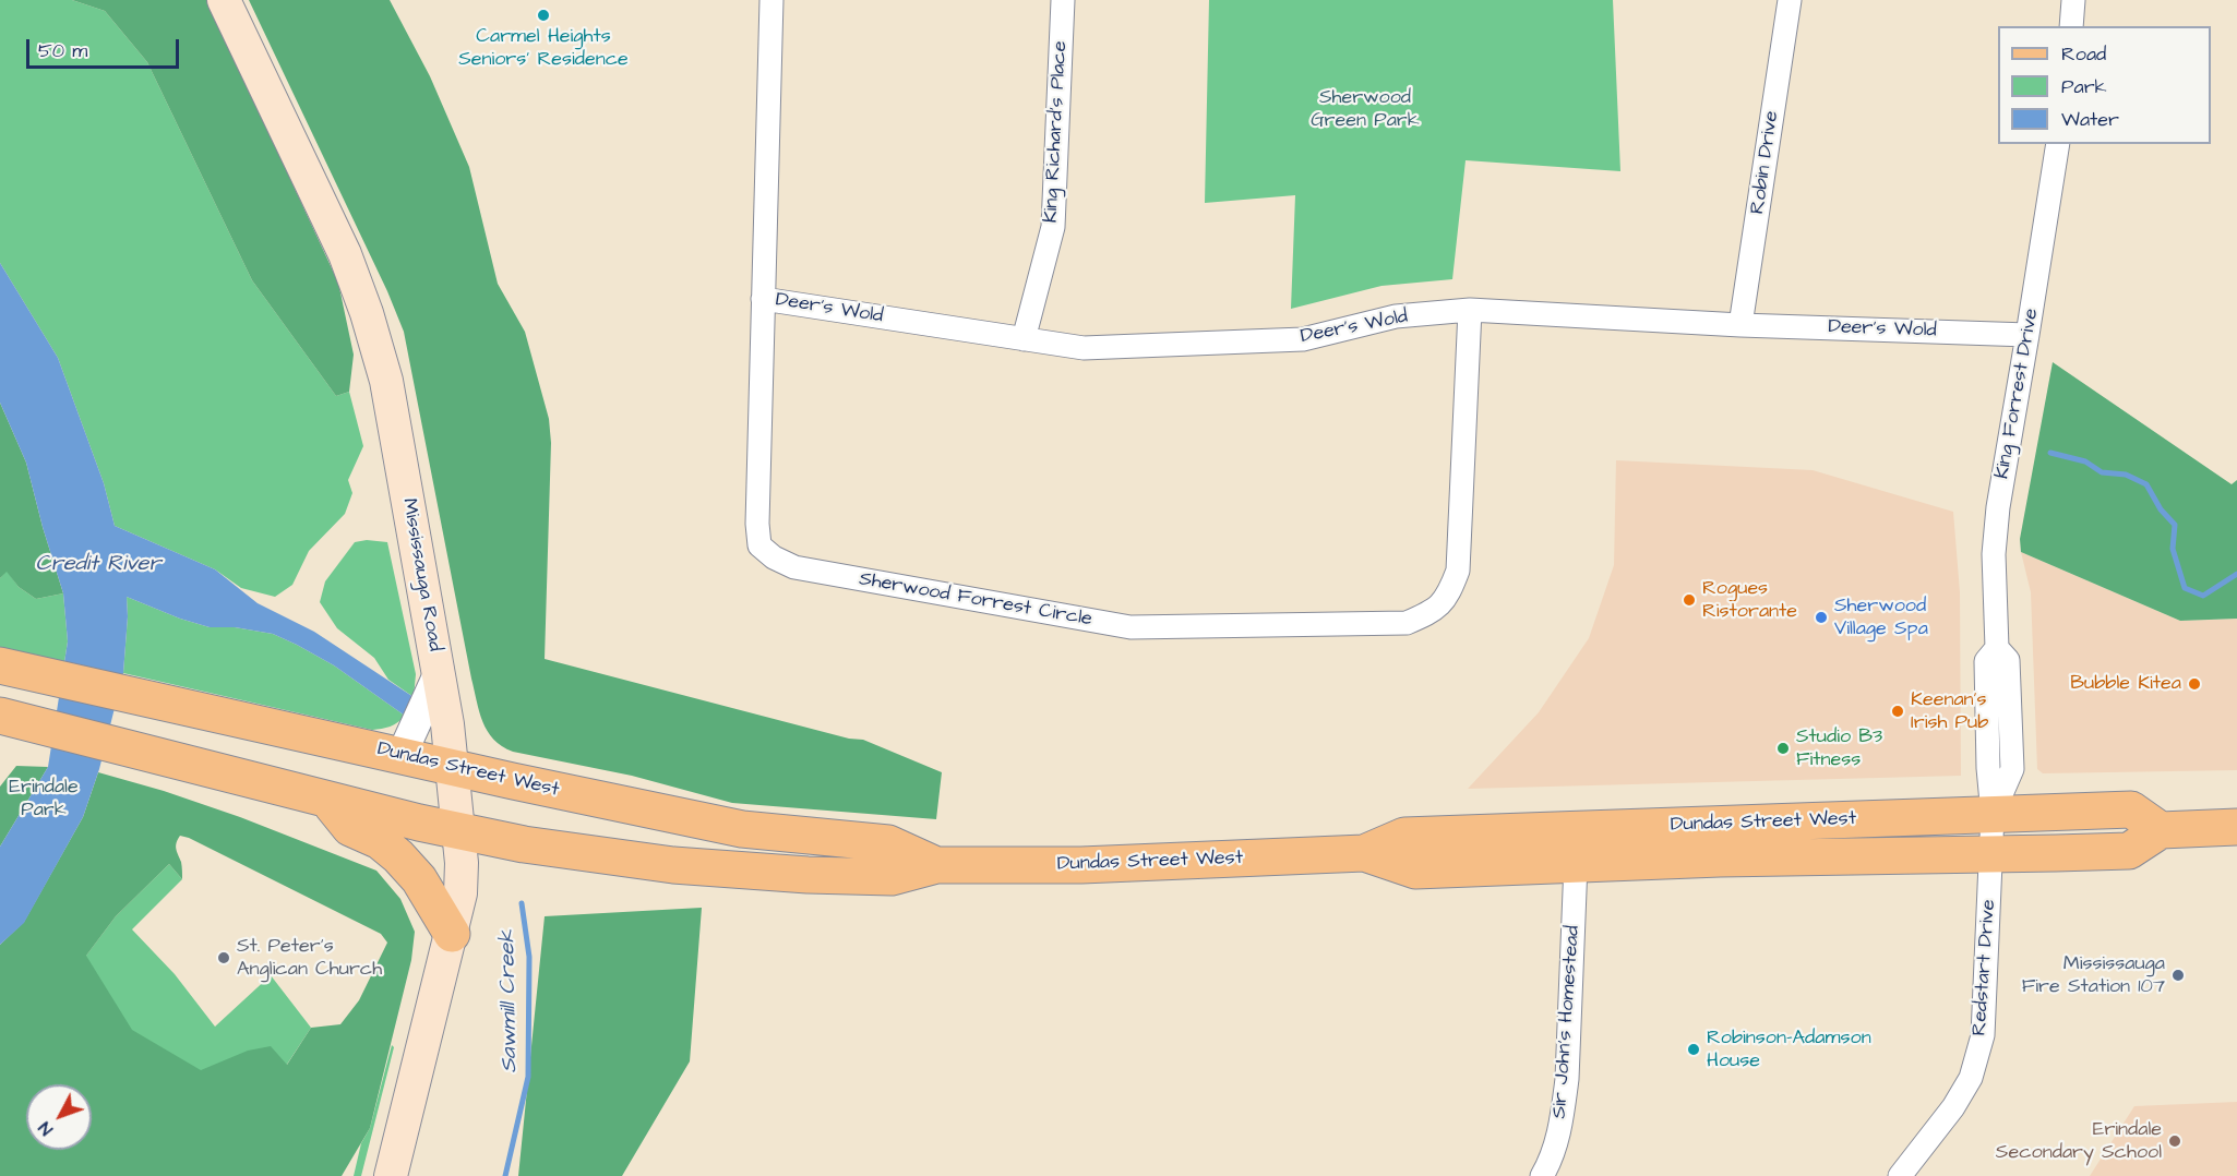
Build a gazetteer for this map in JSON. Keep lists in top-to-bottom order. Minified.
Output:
{"streets":{"main road":["Mississauga Road","Dundas Street West"],"street":["King Richard's Place","Robin Drive","Deer's Wold","King Forrest Drive","Sherwood Forrest Circle","Redstart Drive","Sir John's Homestead"]},"crossings":[["King Richard's Place","Deer's Wold"],["Robin Drive","Deer's Wold"],["Deer's Wold","King Forrest Drive"],["Deer's Wold","Sherwood Forrest Circle"],["King Forrest Drive","Dundas Street West"],["King Forrest Drive","Redstart Drive"],["Mississauga Road","Dundas Street West"],["Dundas Street West","Redstart Drive"],["Dundas Street West","Sir John's Homestead"]],"water":["Credit River","Sawmill Creek"],"parks":["Sherwood Green Park","Erindale Park"],"places":["Carmel Heights Seniors' Residence","Rogues Ristorante","Sherwood Village Spa","Bubble Kitea","Keenan’s Irish Pub","Studio B3 Fitness","St. Peter's Anglican Church","Mississauga Fire Station 107","Robinson-Adamson House","Erindale Secondary School"],"legend":["Road","Park","Water"],"scale_bar":"50 m","north":"bottom left"}
